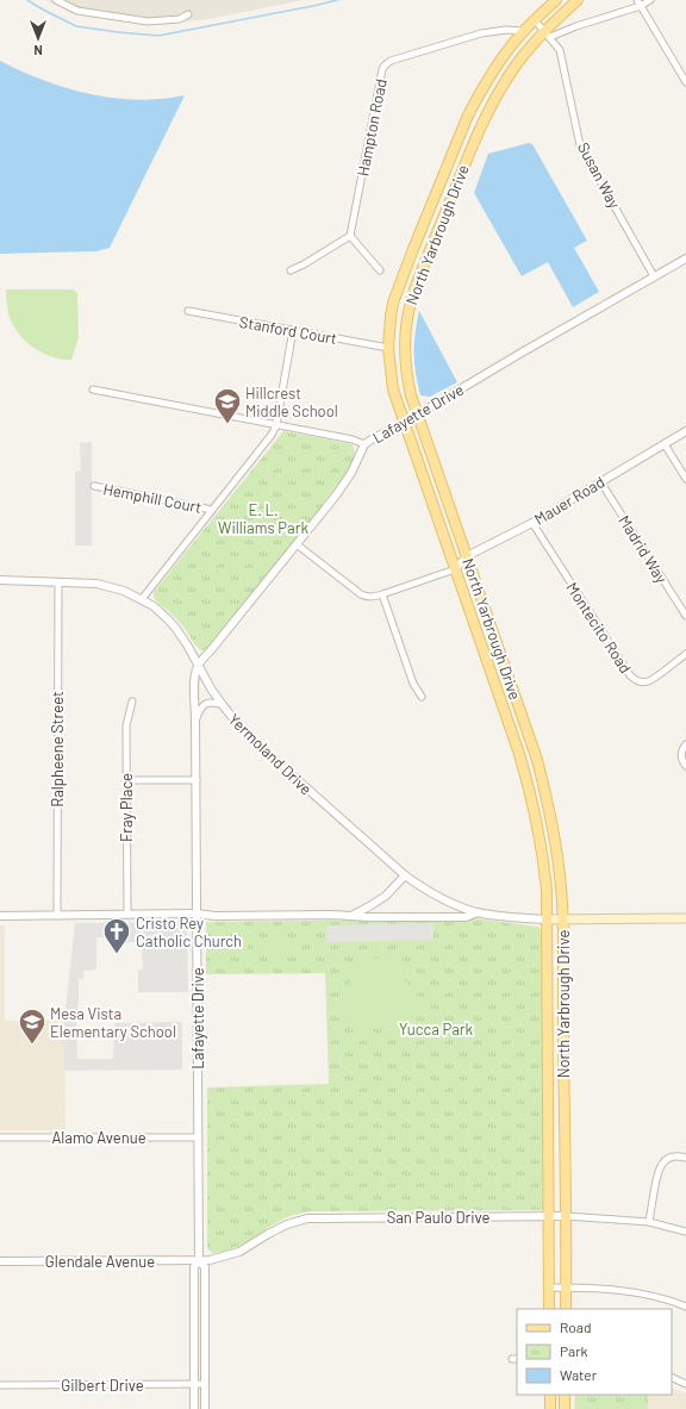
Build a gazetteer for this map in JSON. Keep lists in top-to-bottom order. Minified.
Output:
{"streets":{"main road":["North Yarbrough Drive"],"street":["Hampton Road","Susan Way","Stanford Court","Lafayette Drive","Hemphill Court","Mauer Road","Madrid Way","Montecito Road","Ralpheene Street","Yermoland Drive","Fray Place","Alamo Avenue","San Paulo Drive","Glendale Avenue","Gilbert Drive"]},"crossings":[["Hampton Road","North Yarbrough Drive"],["Susan Way","North Yarbrough Drive"],["Susan Way","Lafayette Drive"],["North Yarbrough Drive","Stanford Court"],["North Yarbrough Drive","Lafayette Drive"],["North Yarbrough Drive","Mauer Road"],["North Yarbrough Drive","San Paulo Drive"],["Lafayette Drive","Yermoland Drive"],["Lafayette Drive","Alamo Avenue"],["Lafayette Drive","San Paulo Drive"],["Lafayette Drive","Glendale Avenue"],["Lafayette Drive","Gilbert Drive"],["Mauer Road","Madrid Way"],["Mauer Road","Montecito Road"],["Ralpheene Street","Yermoland Drive"],["San Paulo Drive","Glendale Avenue"]],"parks":["E. L. Williams Park","Yucca Park"],"places":{"school or university":["Hillcrest Middle School","Mesa Vista Elementary School"],"church":["Cristo Rey Catholic Church"]},"legend":["Road","Park","Water"],"north":"bottom"}
